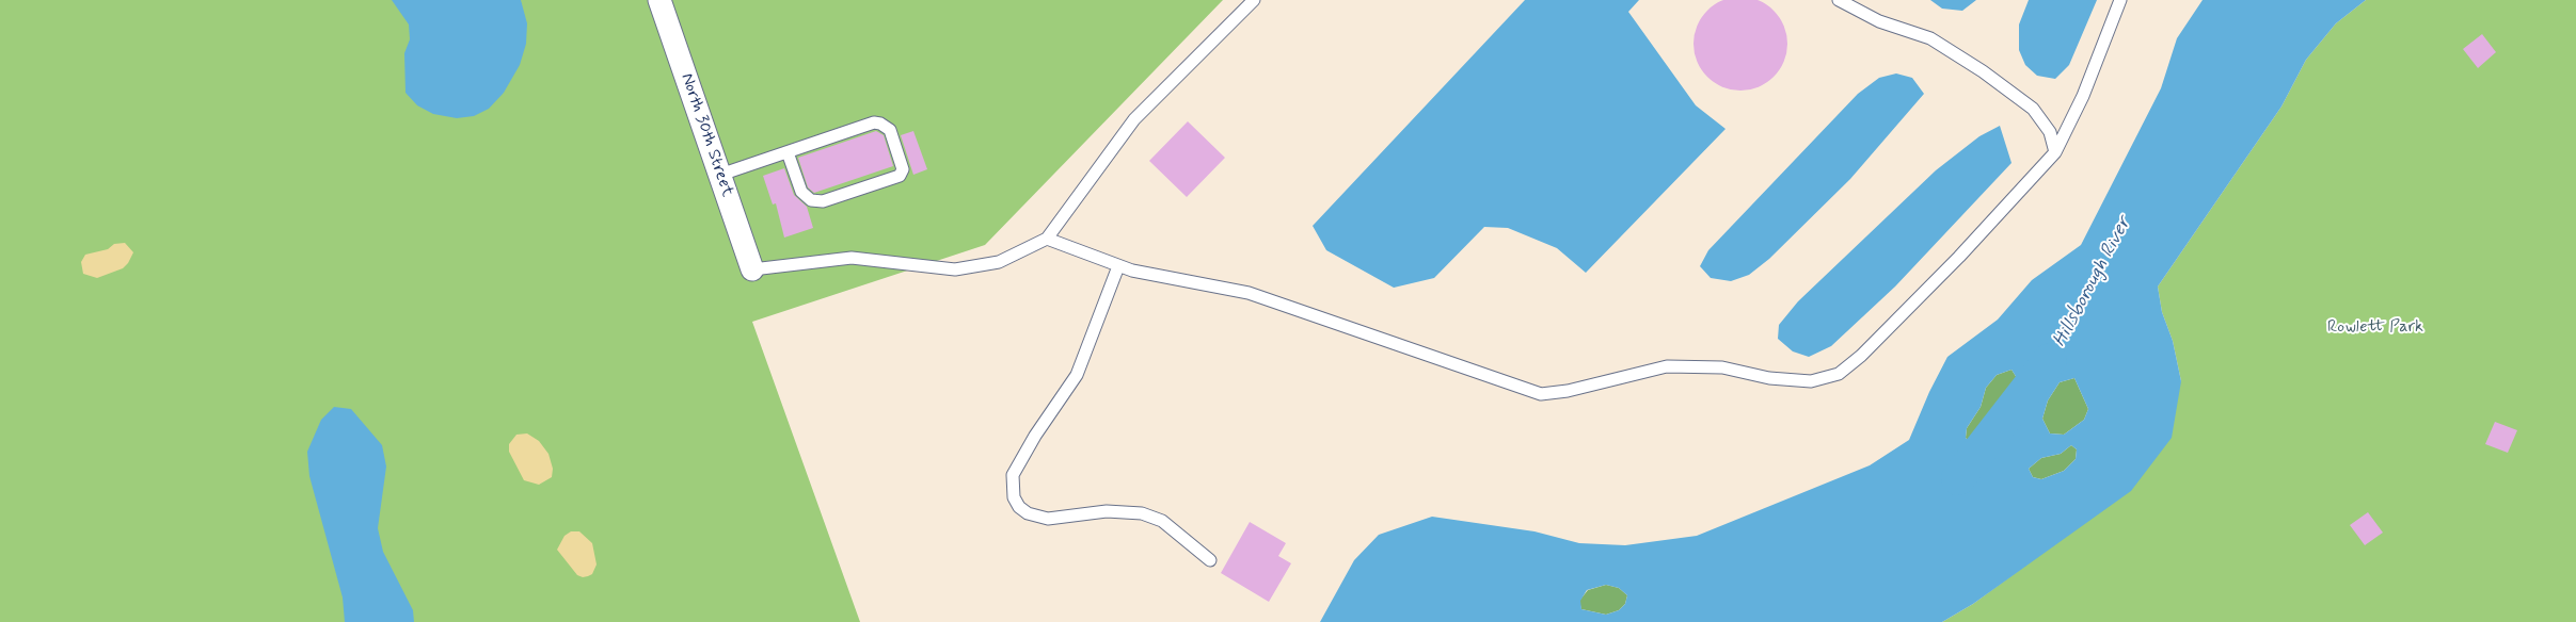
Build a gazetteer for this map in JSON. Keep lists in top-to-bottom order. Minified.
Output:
{"streets":{"street":["North 30th Street"]},"water":["Hillsborough River"],"parks":["Rowlett Park"]}
